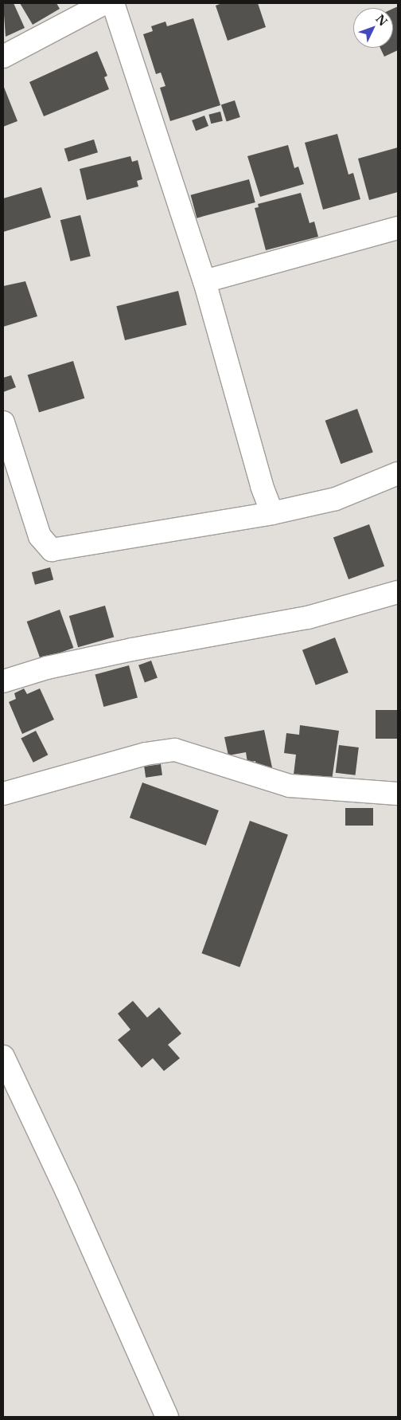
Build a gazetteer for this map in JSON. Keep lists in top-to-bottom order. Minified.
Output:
{"north":"top right"}
